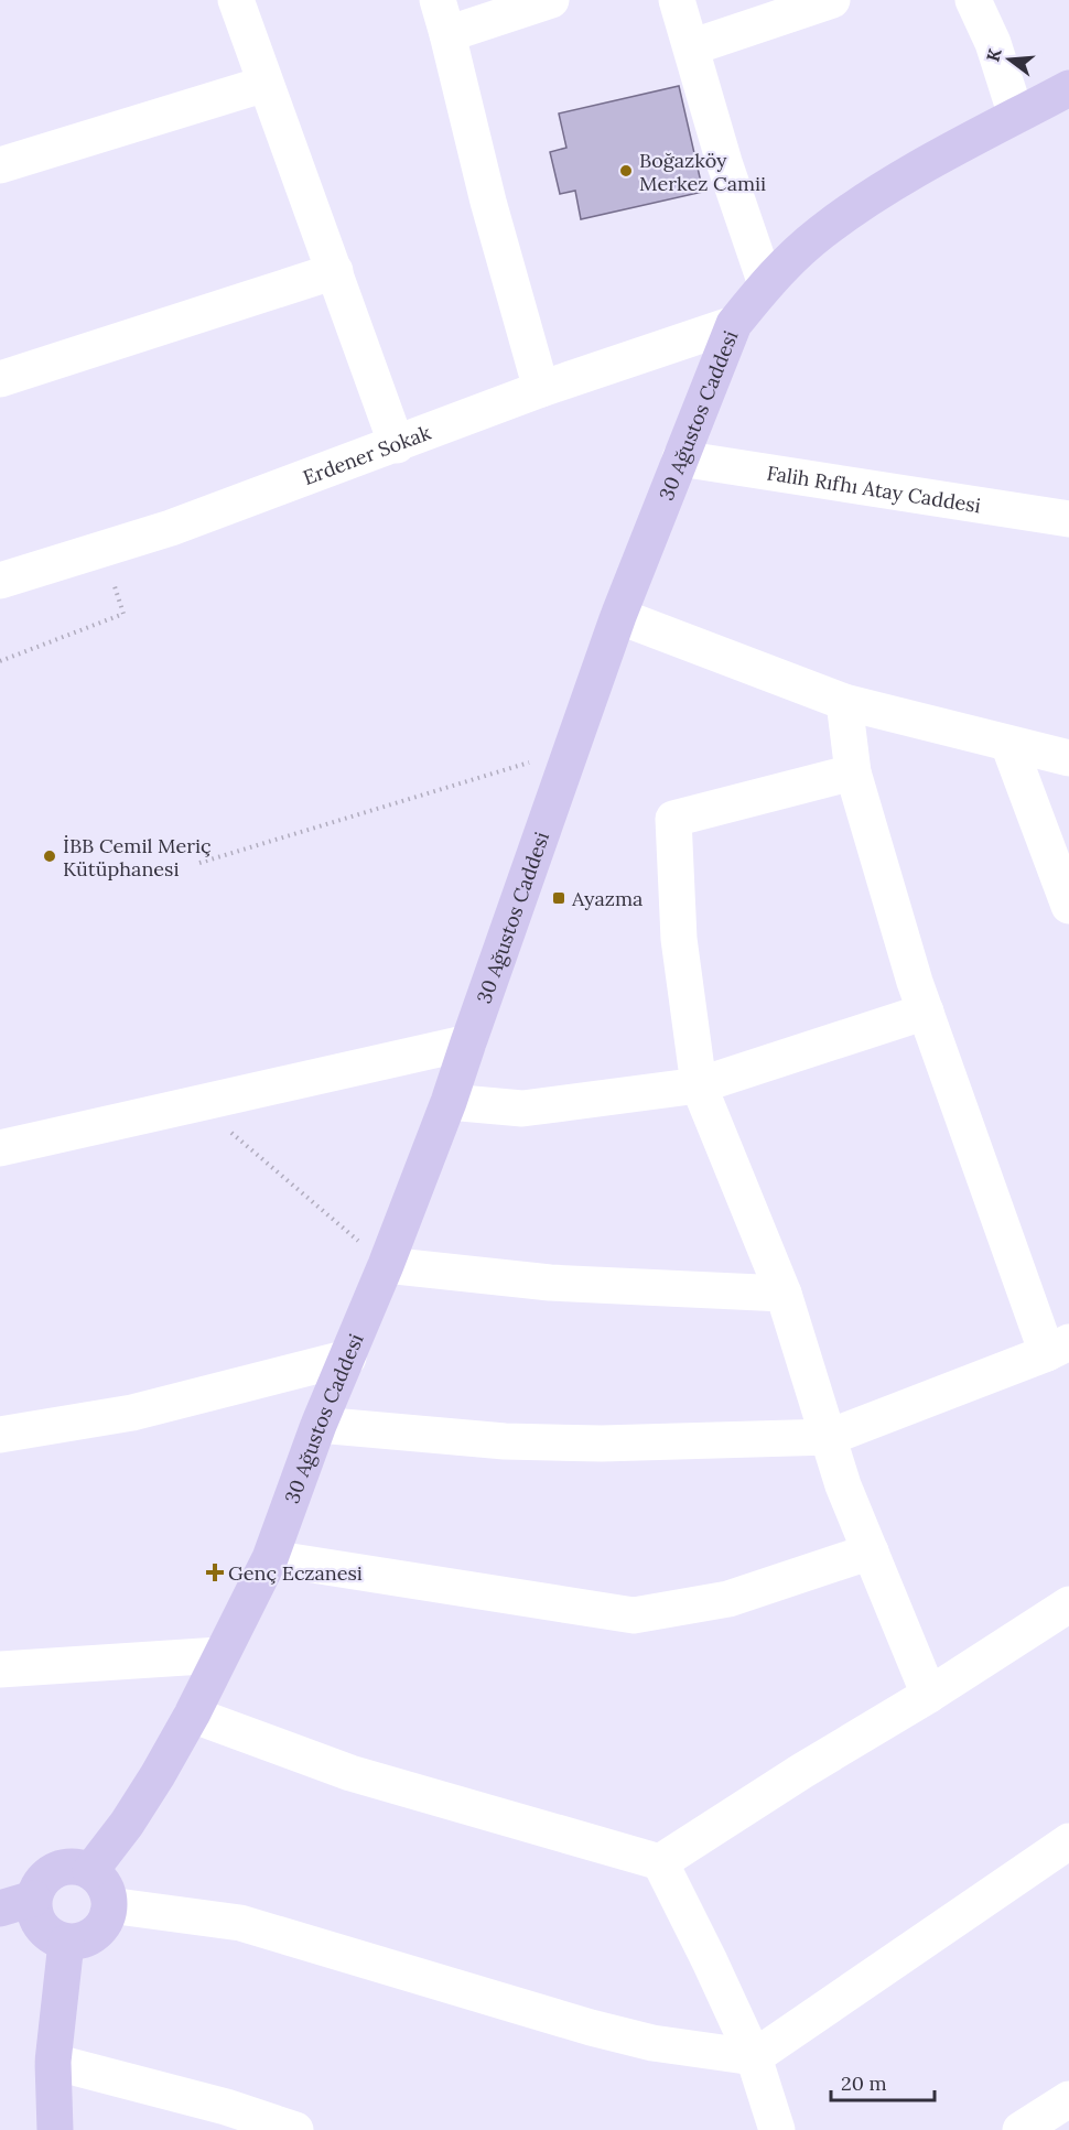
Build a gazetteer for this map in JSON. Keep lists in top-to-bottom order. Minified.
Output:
{"streets":{"main road":["30 Ağustos Caddesi"],"street":["Erdener Sokak","Falih Rıfhı Atay Caddesi"]},"crossings":[["30 Ağustos Caddesi","Erdener Sokak"],["30 Ağustos Caddesi","Falih Rıfhı Atay Caddesi"]],"places":{"other":["Boğazköy Merkez Camii","İBB Cemil Meriç Kütüphanesi"],"transit":["Ayazma"],"health":["Genç Eczanesi"]},"scale_bar":"20 m","north":"left"}
